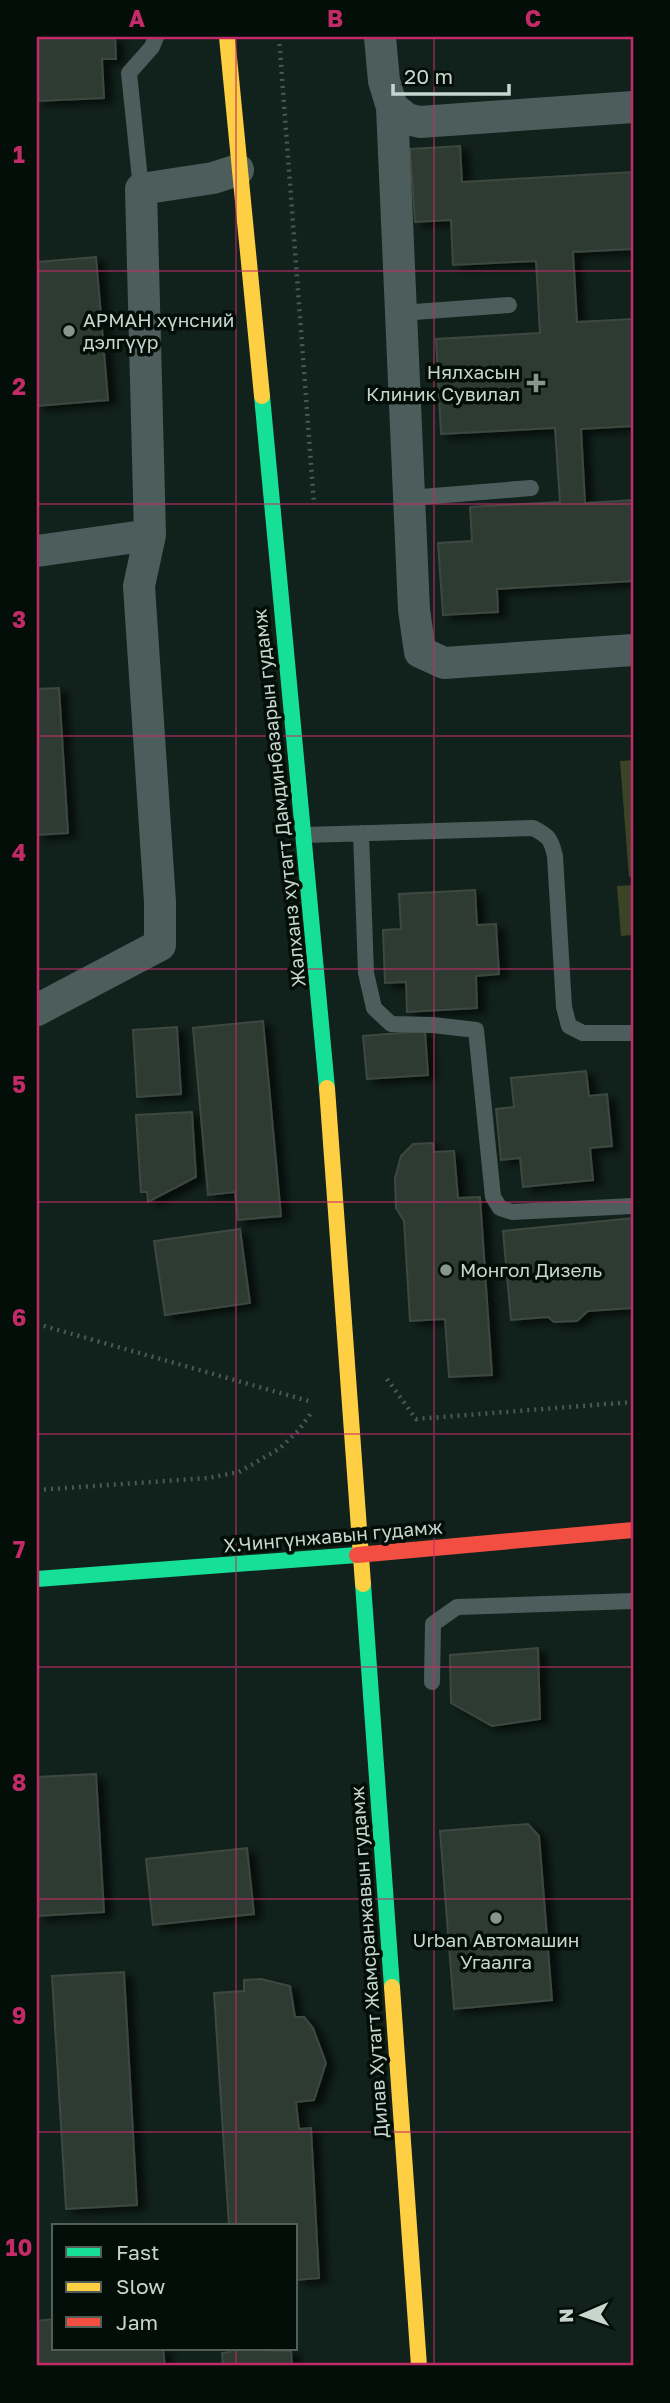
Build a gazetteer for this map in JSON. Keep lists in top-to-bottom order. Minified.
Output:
{"streets":{"main road":["Жалханз хутагт Дамдинбазарын гудамж","Х.Чингүнжавын гудамж","Дилав Хутагт Жамсранжавын гудамж"]},"crossings":[["Жалханз хутагт Дамдинбазарын гудамж","Х.Чингүнжавын гудамж"],["Жалханз хутагт Дамдинбазарын гудамж","Дилав Хутагт Жамсранжавын гудамж"],["Х.Чингүнжавын гудамж","Дилав Хутагт Жамсранжавын гудамж"]],"places":{"other":["АРМАН хүнсний дэлгүүр","Монгол Дизель","Urban Автомашин Угаалга"],"health":["Нялхасын Клиник Сувилал"]},"legend":["Fast","Slow","Jam"],"scale_bar":"20 m","north":"left","grid":{"columns":["A","B","C"],"rows":["1","2","3","4","5","6","7","8","9","10"]}}
